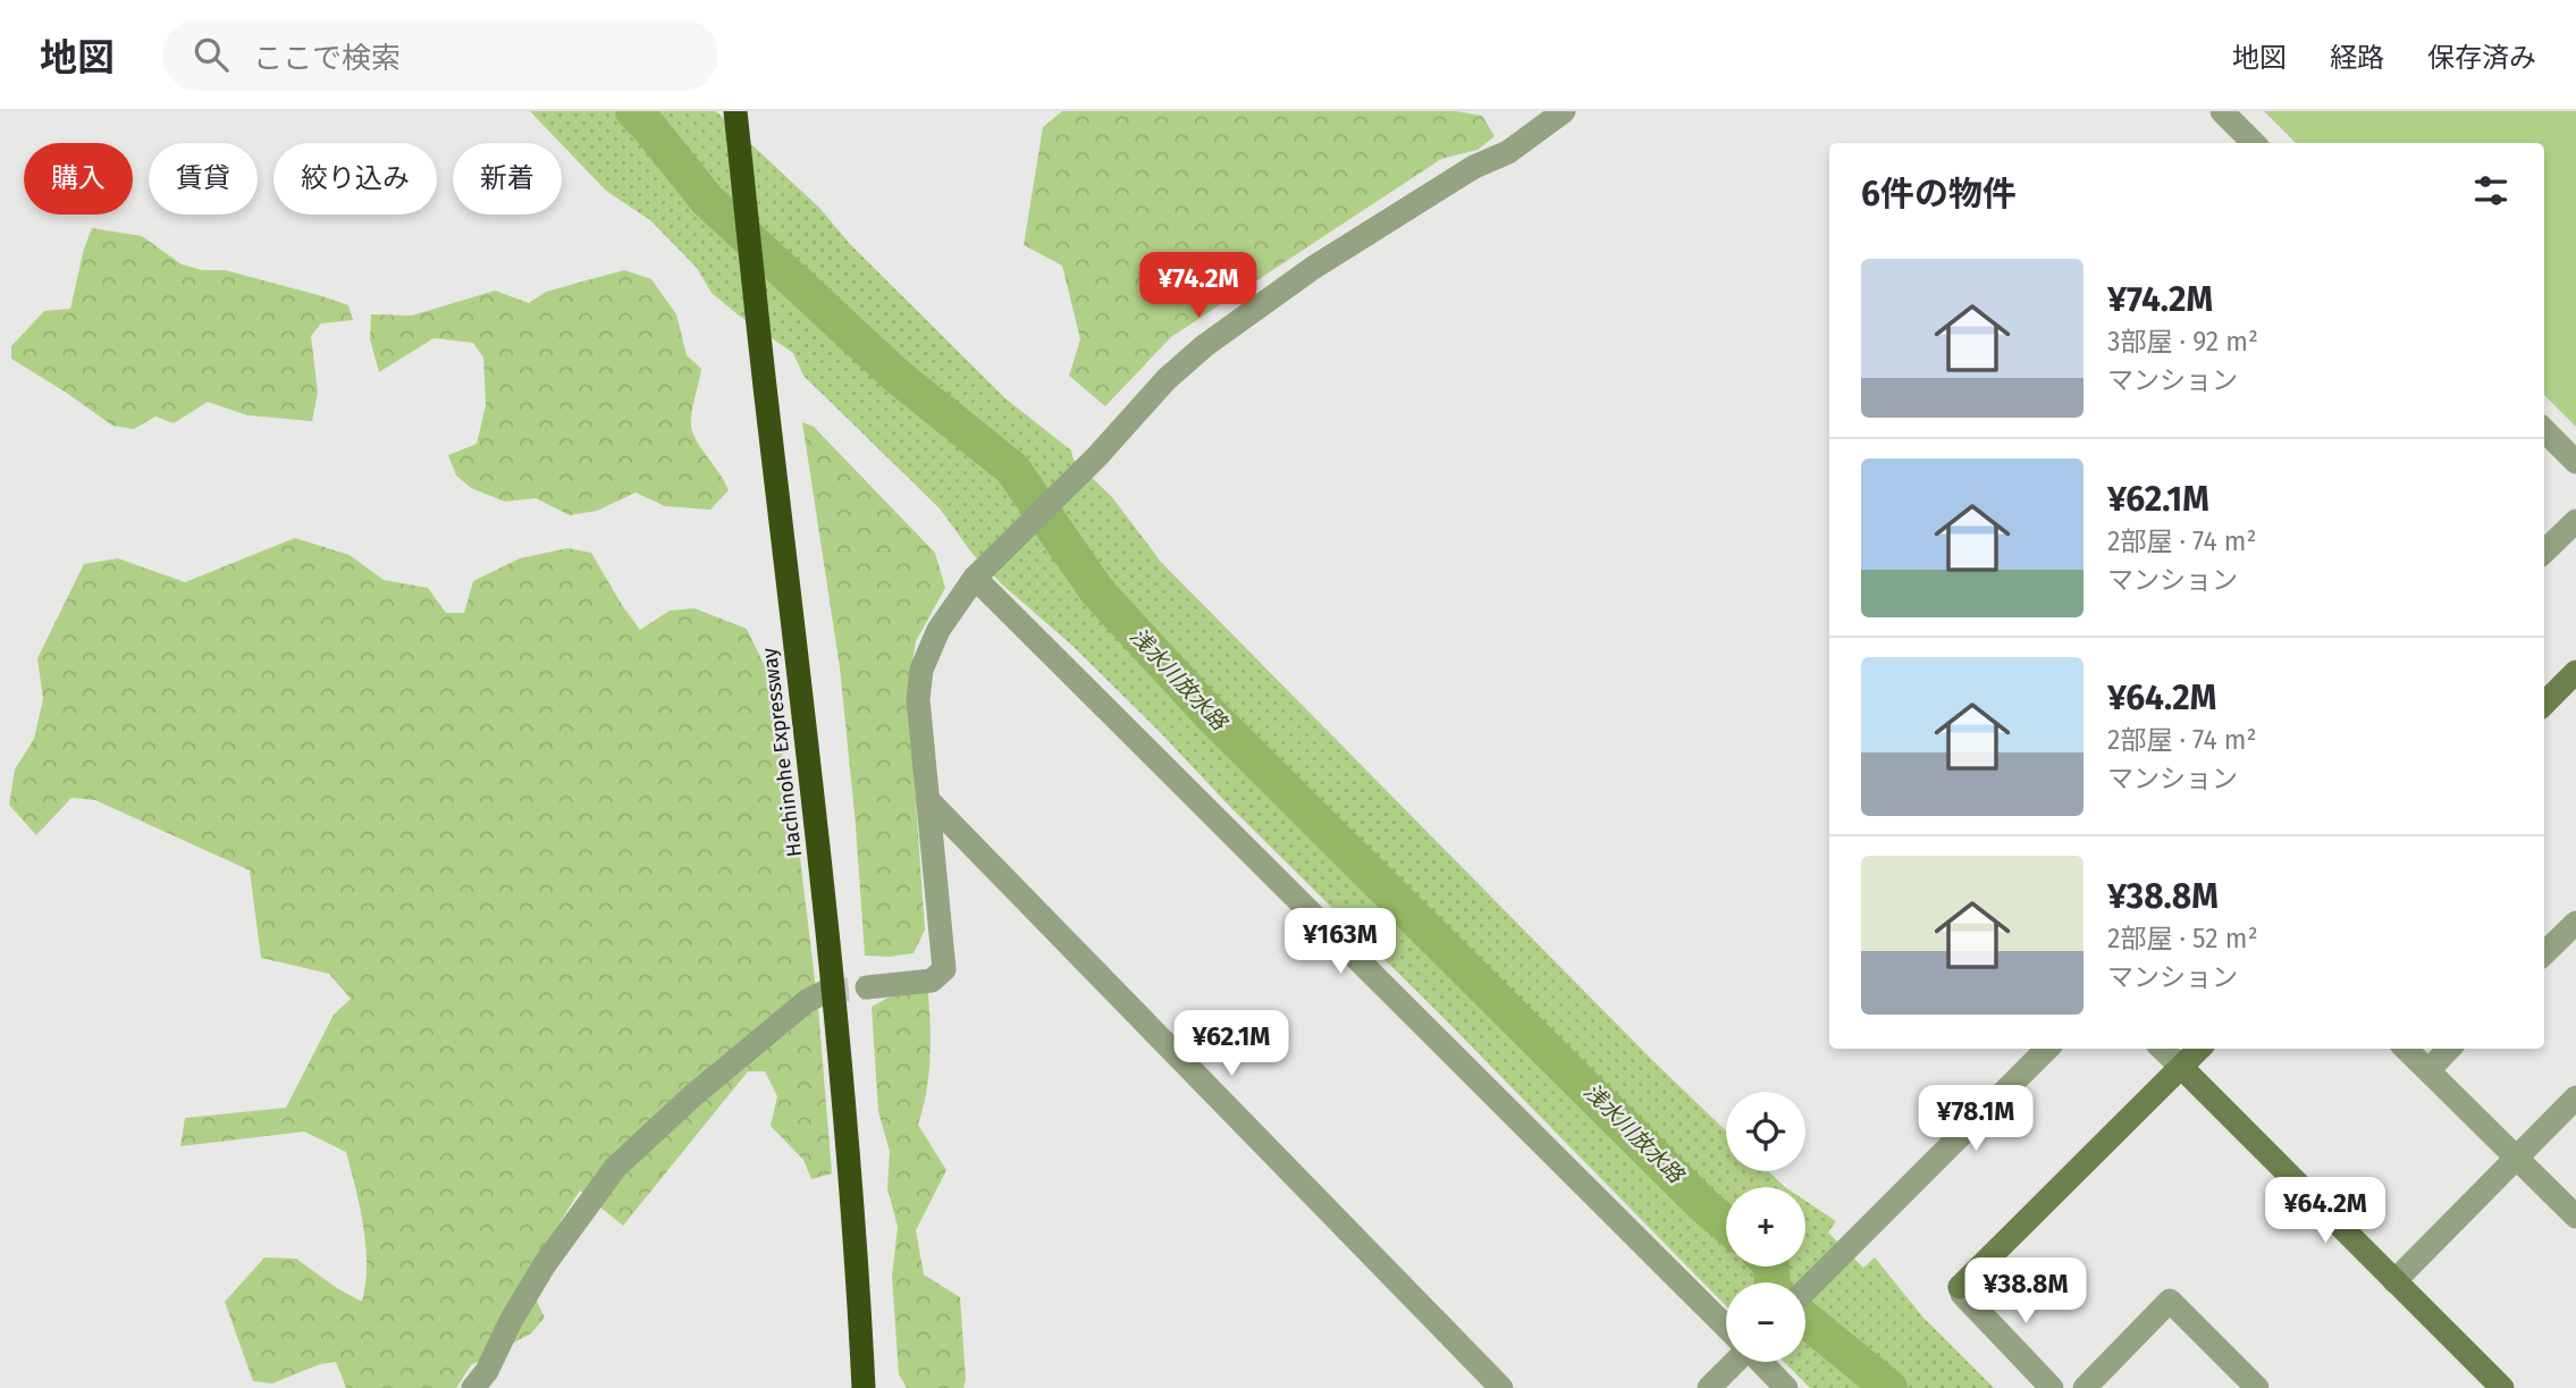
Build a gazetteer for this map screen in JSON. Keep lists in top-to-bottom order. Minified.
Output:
{"streets":{"highway":["Hachinohe Expressway"]},"water":["浅水川放水路"],"page":{"header":"地図","search":"ここで検索","nav":["地図","経路","保存済み"],"chip":["購入","賃貸","絞り込み","新着"],"heading":"6件の物件","list":[{"name":"¥74.2M","note":"3部屋 · 92 m² · マンション"},{"name":"¥62.1M","note":"2部屋 · 74 m² · マンション"},{"name":"¥64.2M","note":"2部屋 · 74 m² · マンション"},{"name":"¥38.8M","note":"2部屋 · 52 m² · マンション"}],"price":["¥74.2M","¥163M","¥62.1M","¥78.1M","¥64.2M","¥38.8M"],"map_buttons":["+","−"]}}
